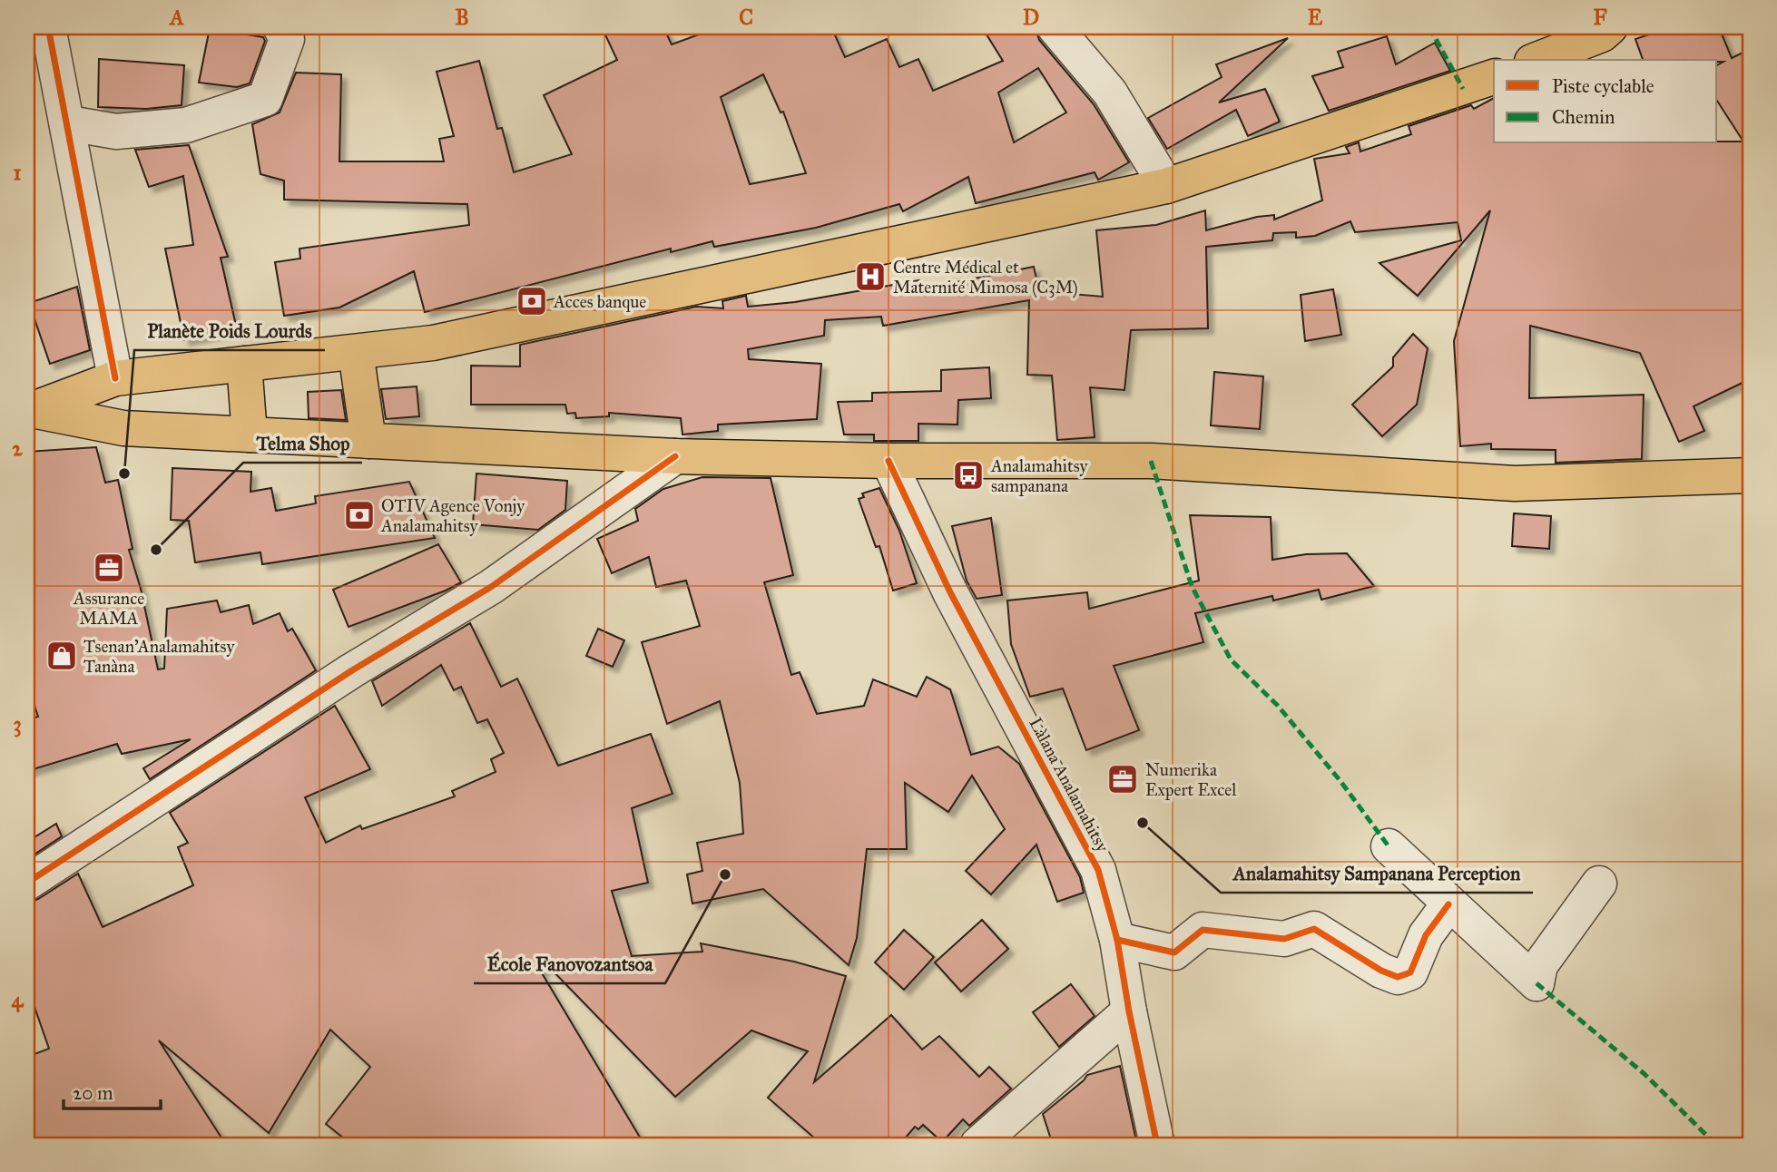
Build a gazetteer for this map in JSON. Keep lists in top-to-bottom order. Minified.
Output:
{"streets":{"street":["Làlana Analamahitsy"]},"places":{"hospital":["Centre Médical et Maternité Mimosa (C3M)"],"bank":["Acces banque","OTIV Agence Vonjy Analamahitsy"],"other":["Planète Poids Lourds","Telma Shop","Analamahitsy Sampanana Perception","École Fanovozantsoa"],"bus stop":["Analamahitsy sampanana"],"office":["Assurance MAMA","Numerika Expert Excel"],"shop":["Tsenan'Analamahitsy Tanàna"]},"legend":["Piste cyclable","Chemin"],"scale_bar":"20 m","grid":{"columns":["A","B","C","D","E","F"],"rows":["1","2","3","4"]}}
